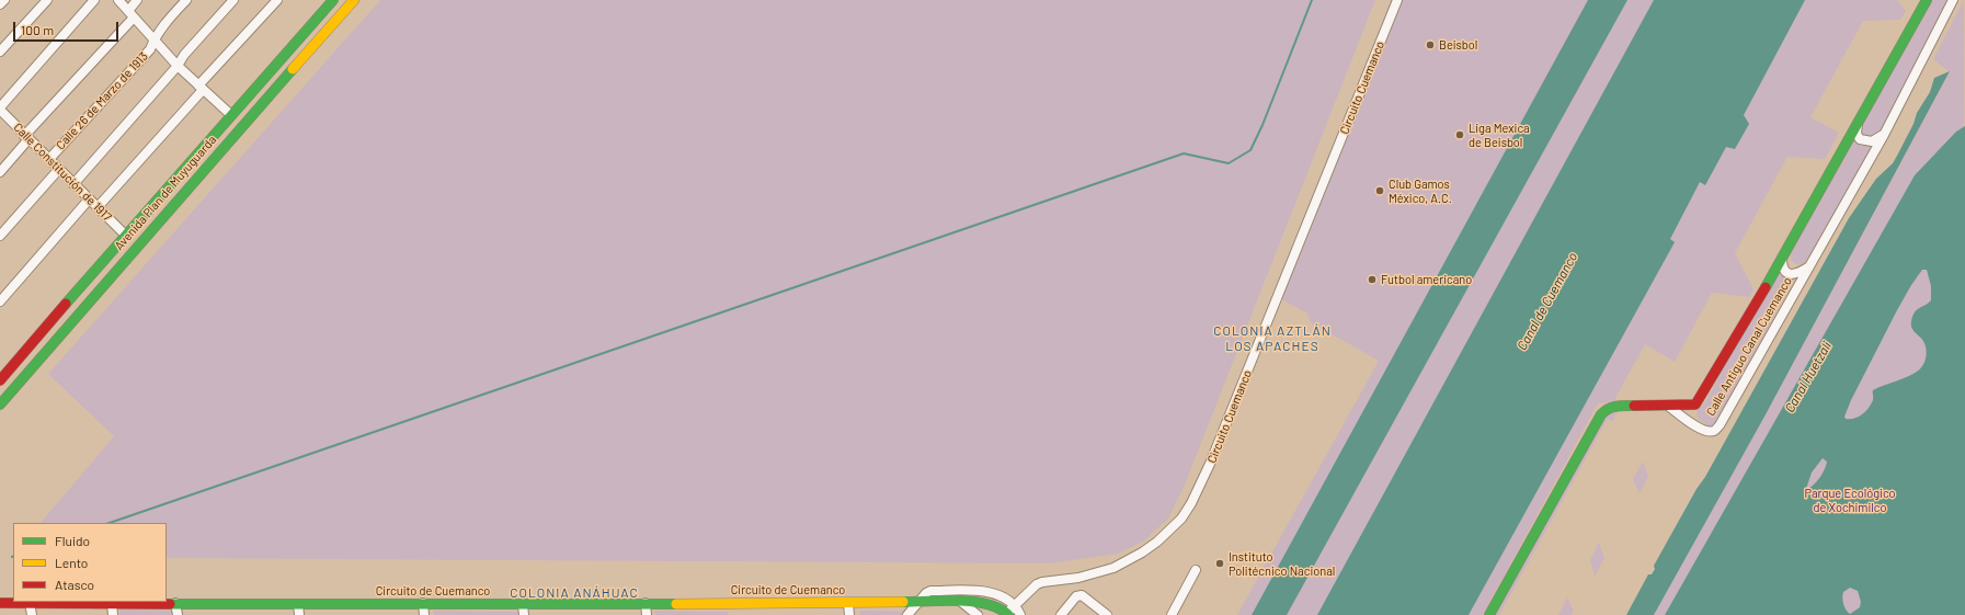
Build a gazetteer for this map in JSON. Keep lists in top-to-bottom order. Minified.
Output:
{"streets":{"street":["Circuito Cuemanco","Calle 26 de Marzo de 1913","Calle Constitución de 1917","Avenida Plan de Muyuguarda","Calle Antiguo Canal Cuemanco","Circuito de Cuemanco"]},"crossings":[["Circuito Cuemanco","Circuito de Cuemanco"],["Calle 26 de Marzo de 1913","Calle Constitución de 1917"],["Calle Constitución de 1917","Avenida Plan de Muyuguarda"]],"districts":["COLONIA AZTLÁN LOS APACHES","COLONIA ANÁHUAC"],"water":["Canal de Cuemanco","Canal Huetzali"],"parks":["Parque Ecológico de Xochimilco"],"places":["Beisbol","Liga Mexica de Beisbol","Club Gamos México, A.C.","Futbol americano","Instituto Politécnico Nacional"],"legend":["Fluido","Lento","Atasco"],"scale_bar":"100 m"}
